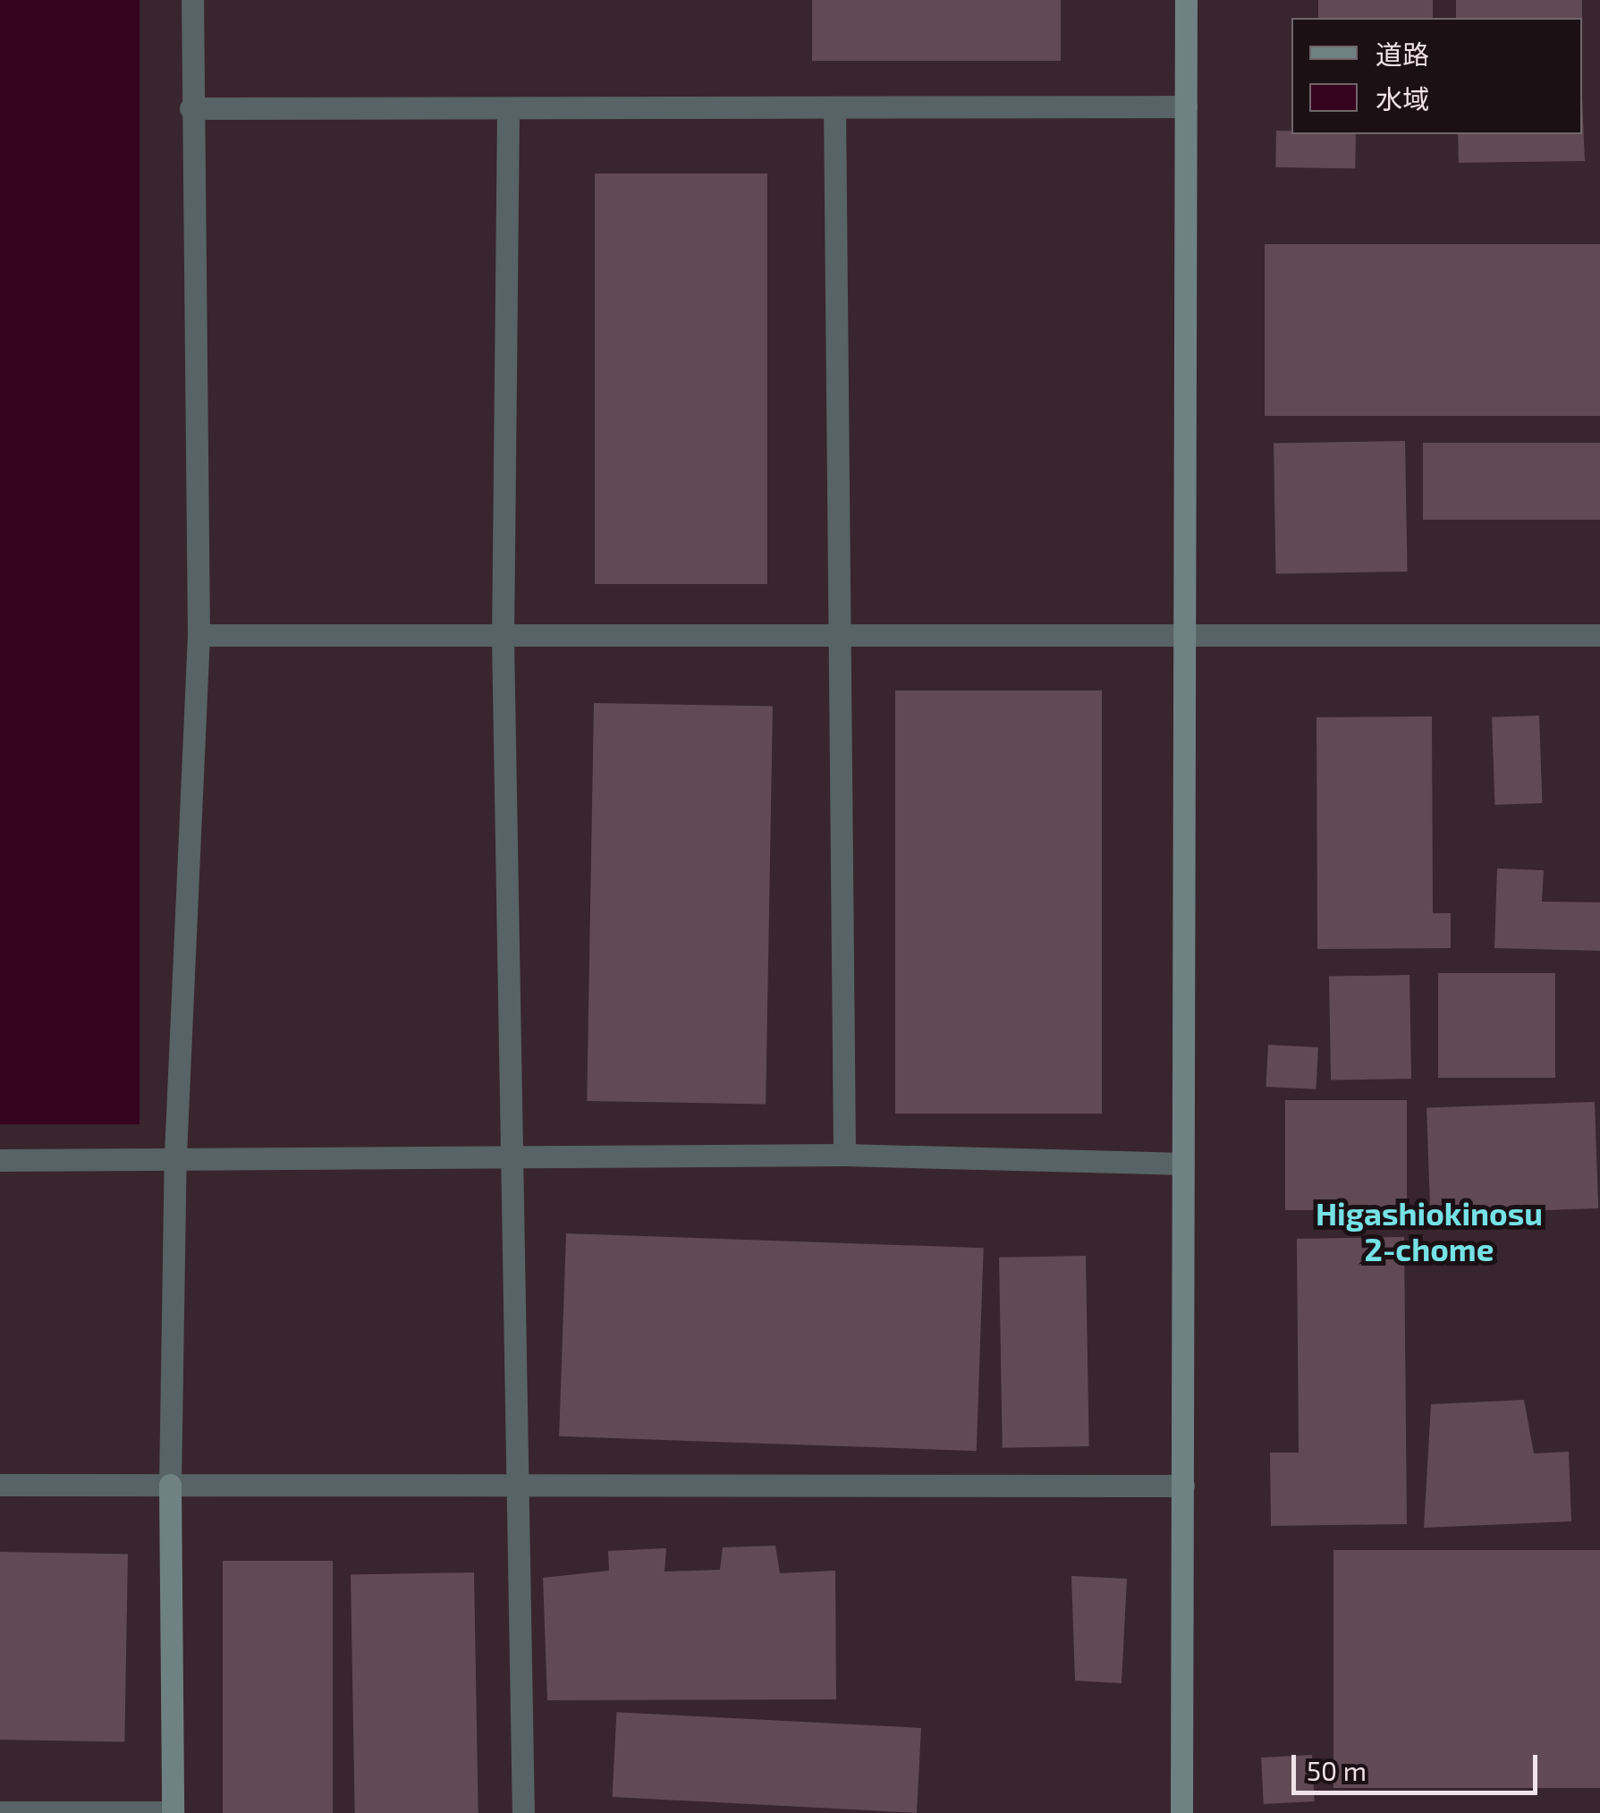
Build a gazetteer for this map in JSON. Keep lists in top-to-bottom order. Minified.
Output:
{"districts":["Higashiokinosu 2-chome"],"legend":["道路","水域"],"scale_bar":"50 m"}
